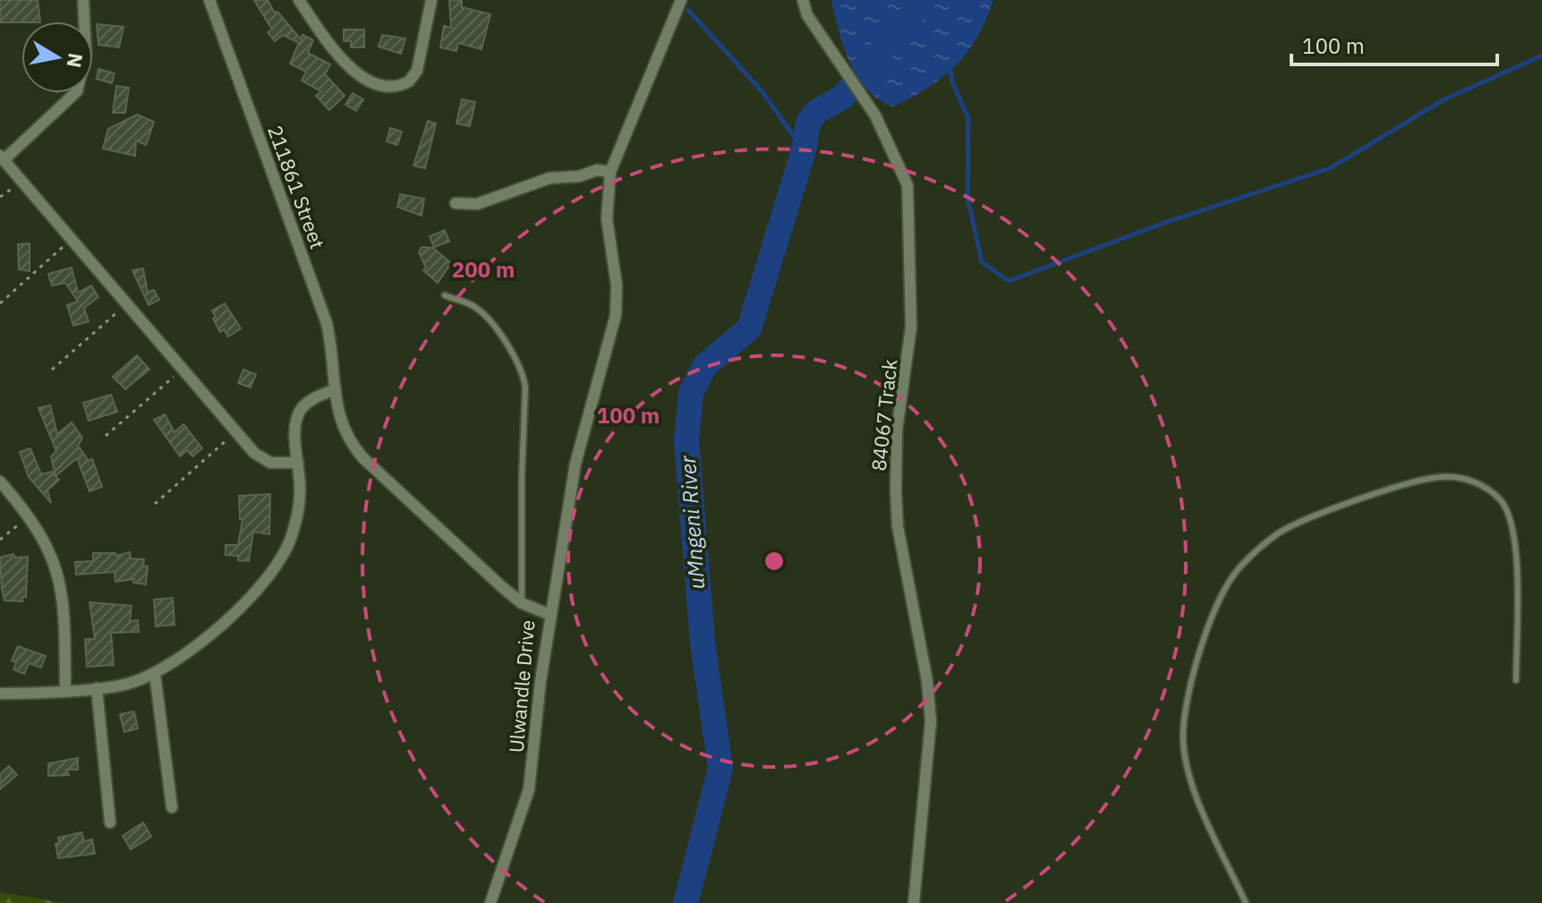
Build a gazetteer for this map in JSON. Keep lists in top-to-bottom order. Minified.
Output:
{"streets":{"street":["211861 Street","84067 Track","Ulwandle Drive"]},"crossings":[["211861 Street","Ulwandle Drive"]],"water":["uMngeni River"],"scale_bar":"100 m","north":"right","rings":["200 m","100 m"]}
